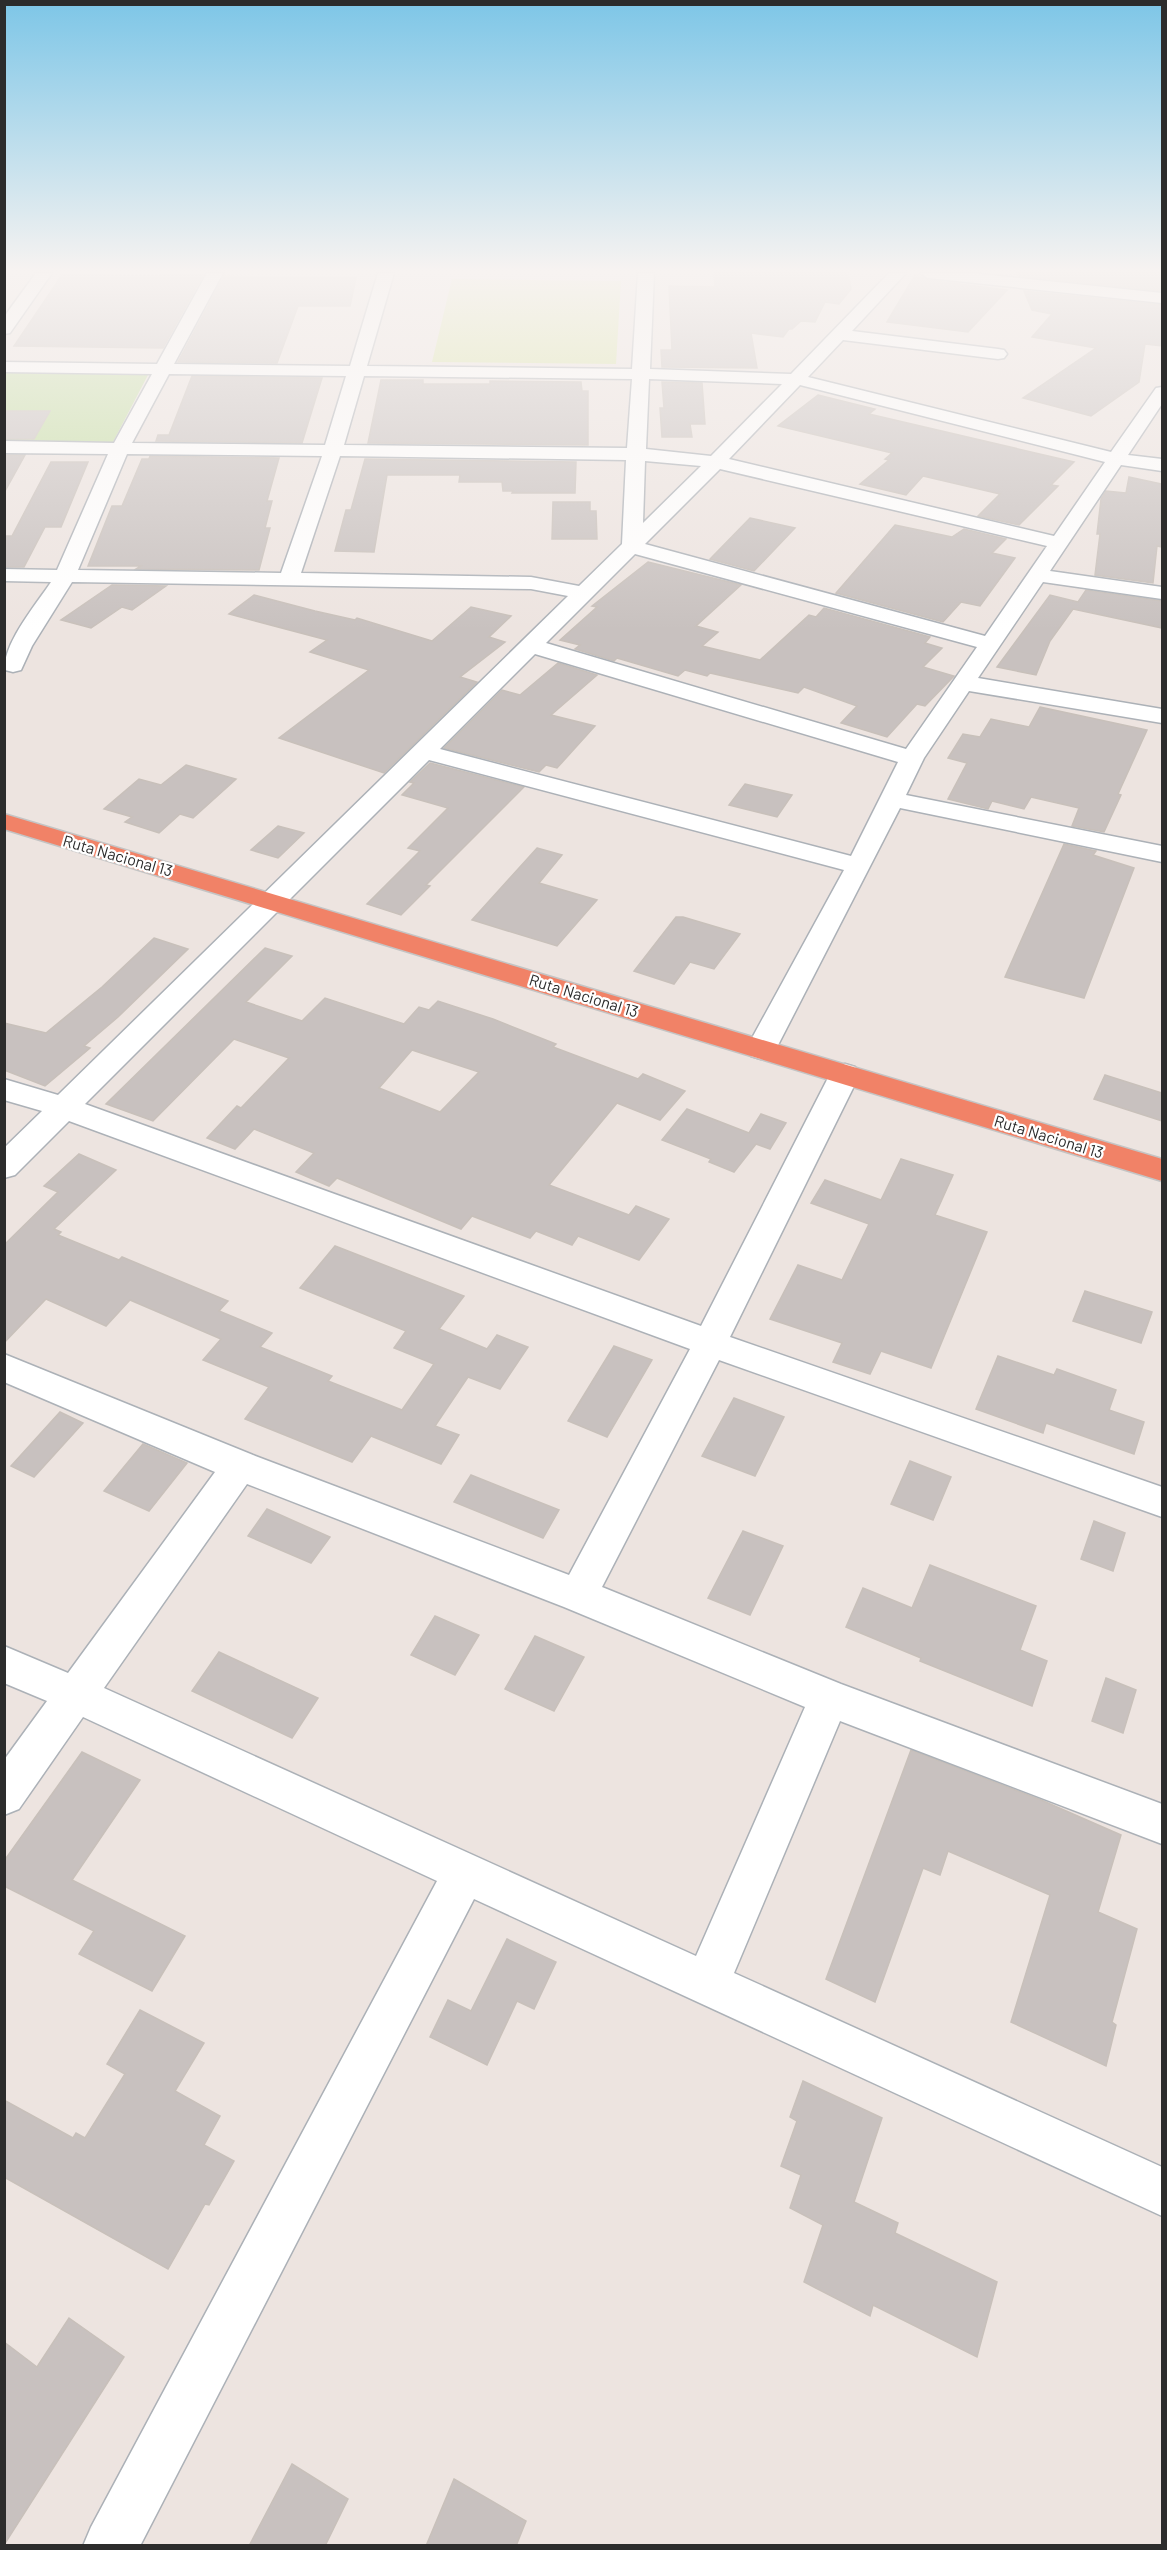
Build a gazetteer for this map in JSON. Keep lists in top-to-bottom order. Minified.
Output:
{"streets":{"highway":["Ruta Nacional 13"]}}
